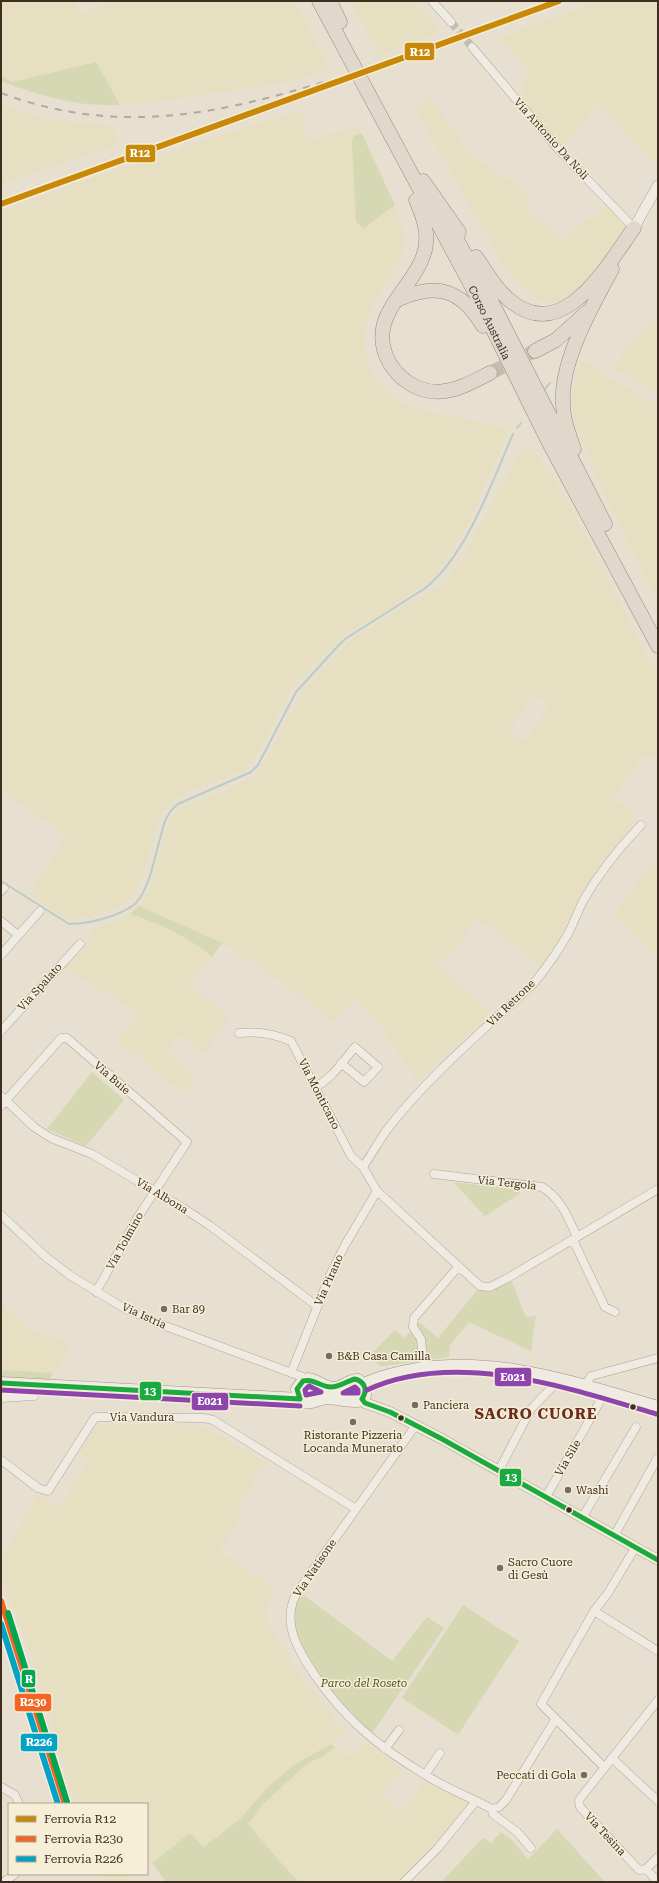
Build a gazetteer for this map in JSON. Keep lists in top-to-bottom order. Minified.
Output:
{"streets":{"highway":["Corso Australia"],"street":["Via Antonio Da Noli","Via Spalato","Via Retrone","Via Buie","Via Monticano","Via Tergola","Via Albona","Via Tolmino","Via Pirano","Via Istria","Via Vandura","Via Sile","Via Natisone","Via Tesina"]},"crossings":[["Via Retrone","Via Monticano"],["Via Buie","Via Albona"],["Via Buie","Via Tolmino"],["Via Monticano","Via Pirano"],["Via Albona","Via Tolmino"],["Via Albona","Via Pirano"],["Via Tolmino","Via Istria"],["Via Pirano","Via Istria"],["Via Vandura","Via Natisone"]],"districts":["SACRO CUORE"],"parks":["Parco del Roseto"],"places":["Bar 89","B&B Casa Camilla","Panciera","Ristorante Pizzeria Locanda Munerato","Washi","Sacro Cuore di Gesù","Peccati di Gola"],"lines":["rail line R12","transit line E021","transit line 13","rail line R230","transit line R","rail line R226"],"legend":["Ferrovia R12","Ferrovia R230","Ferrovia R226"]}
